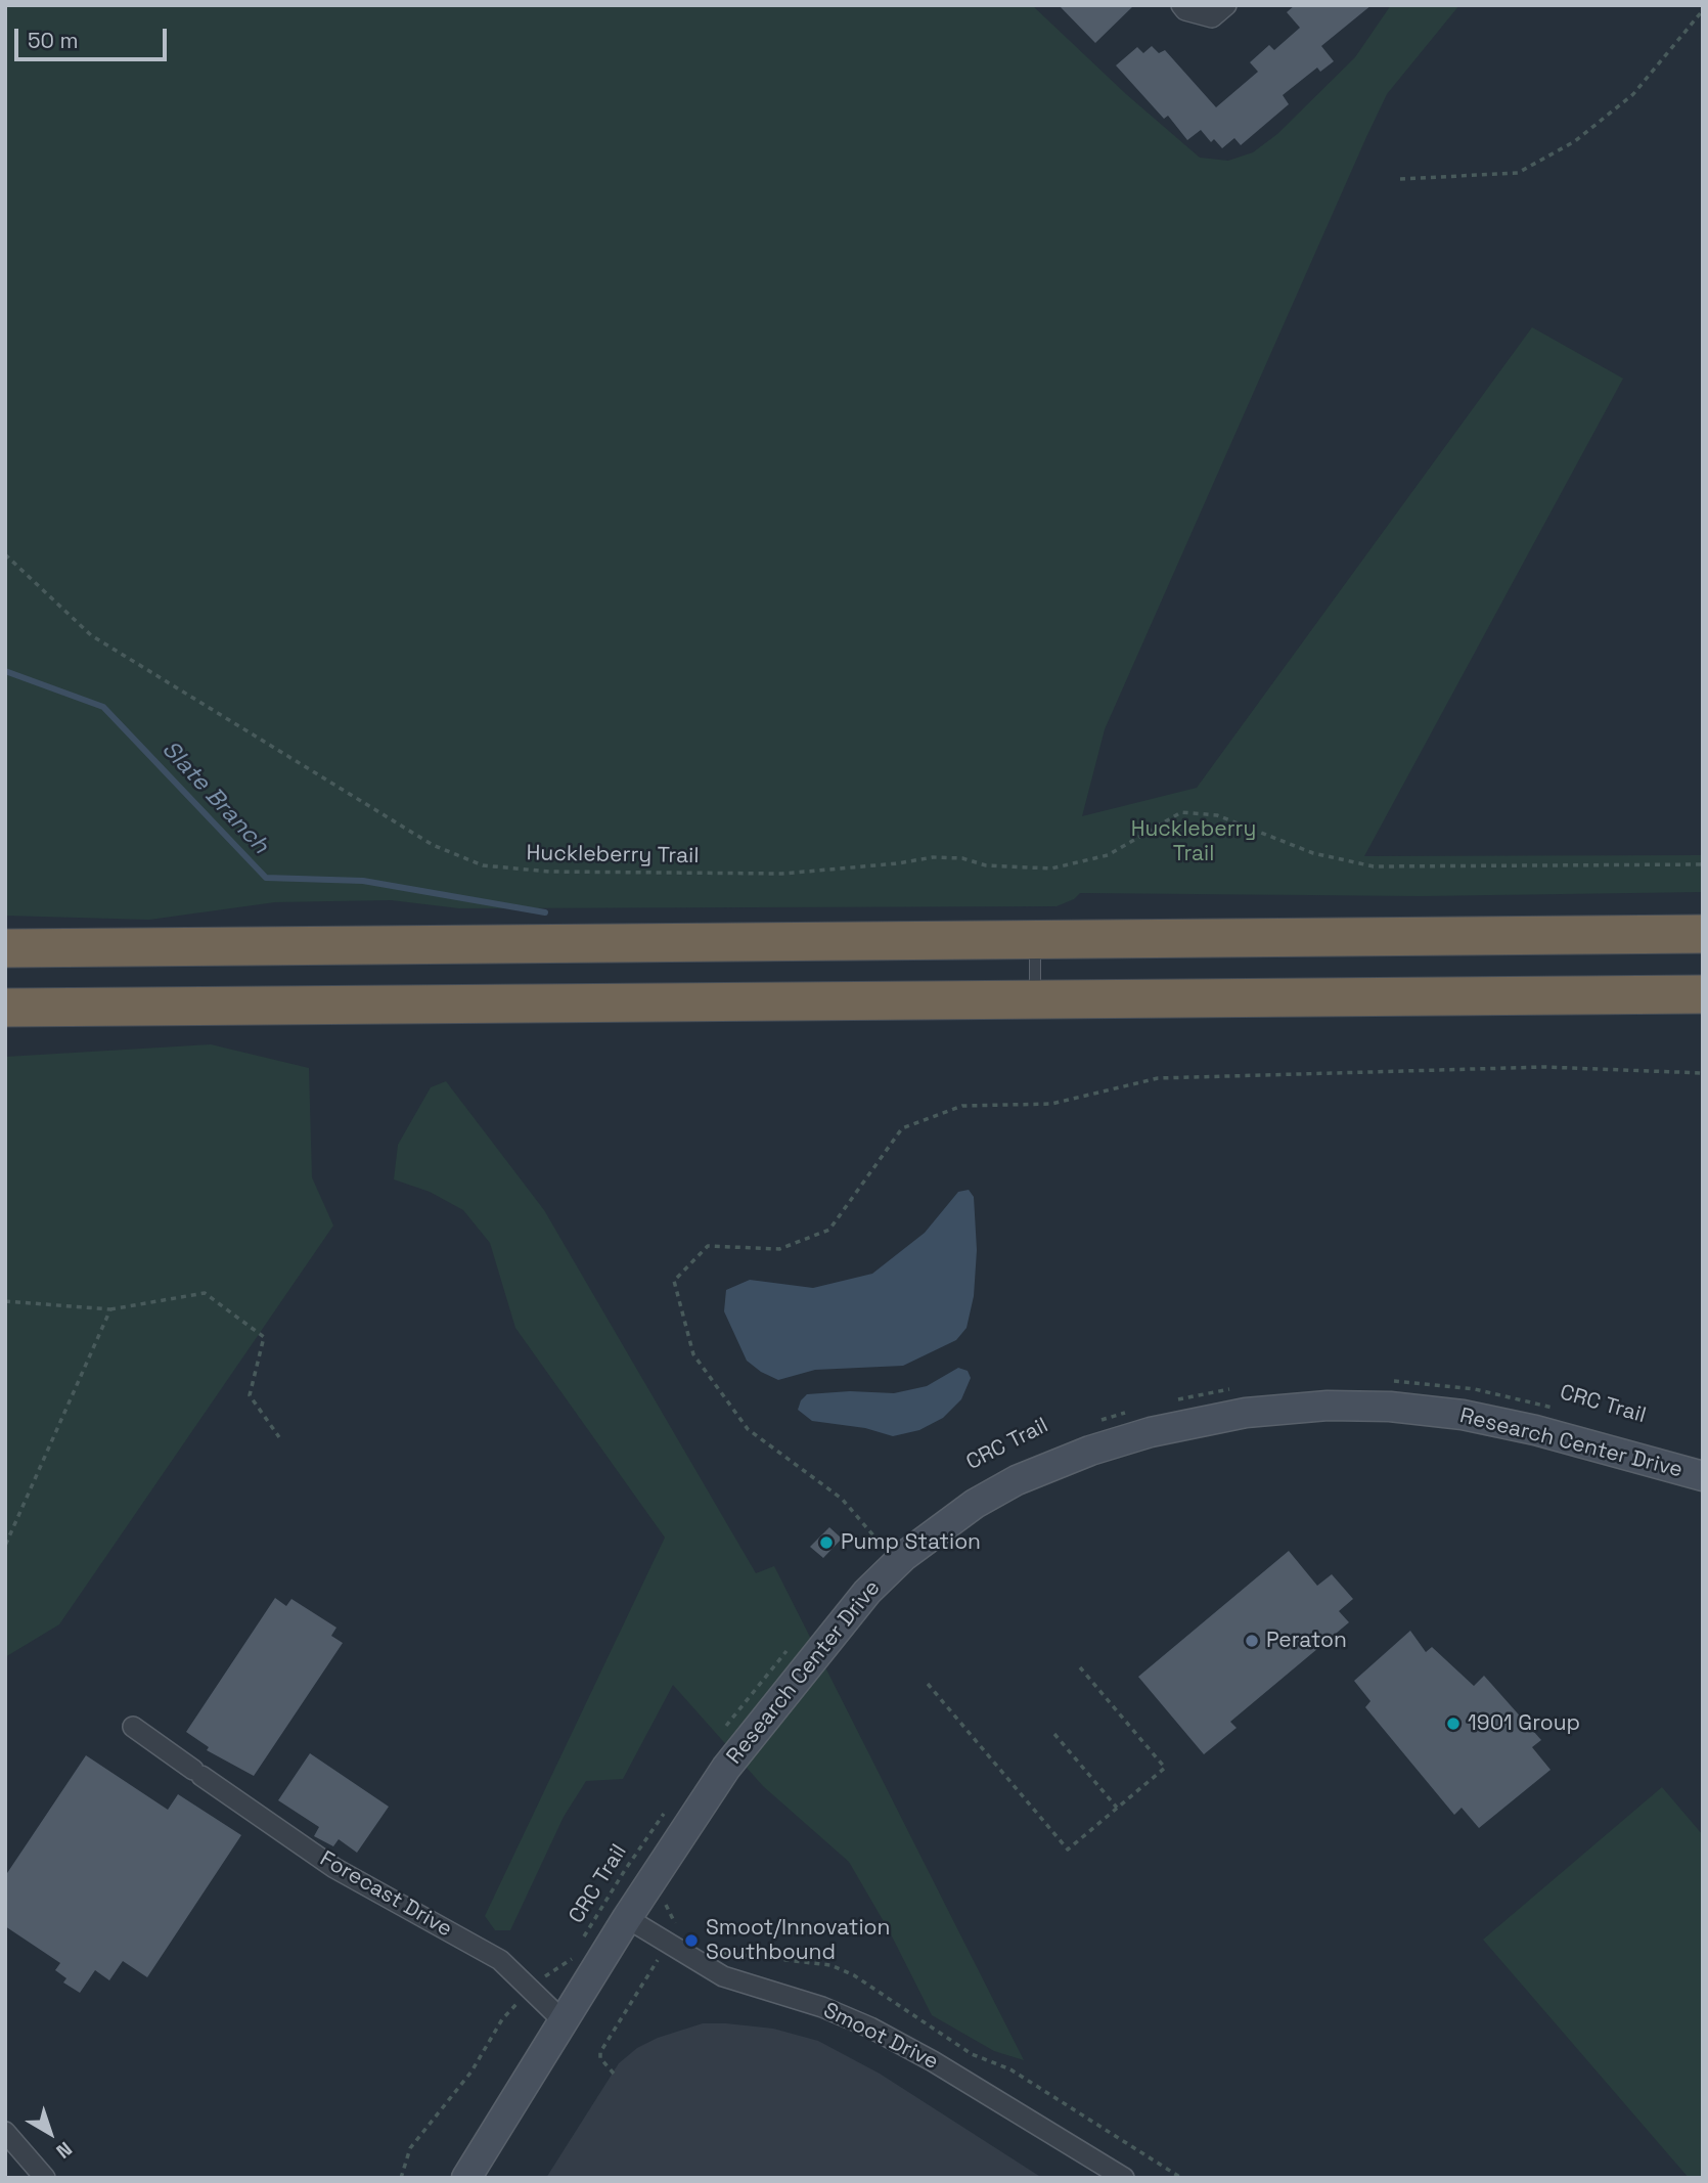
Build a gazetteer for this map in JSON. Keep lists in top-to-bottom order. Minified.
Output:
{"streets":{"main road":["Research Center Drive"],"street":["Forecast Drive","Smoot Drive"],"path":["Huckleberry Trail","CRC Trail"]},"crossings":[["Research Center Drive","Forecast Drive"],["Research Center Drive","Smoot Drive"]],"water":["Slate Branch"],"parks":["Huckleberry Trail"],"places":["Pump Station","Peraton","1901 Group","Smoot/Innovation Southbound"],"scale_bar":"50 m","north":"bottom right"}
